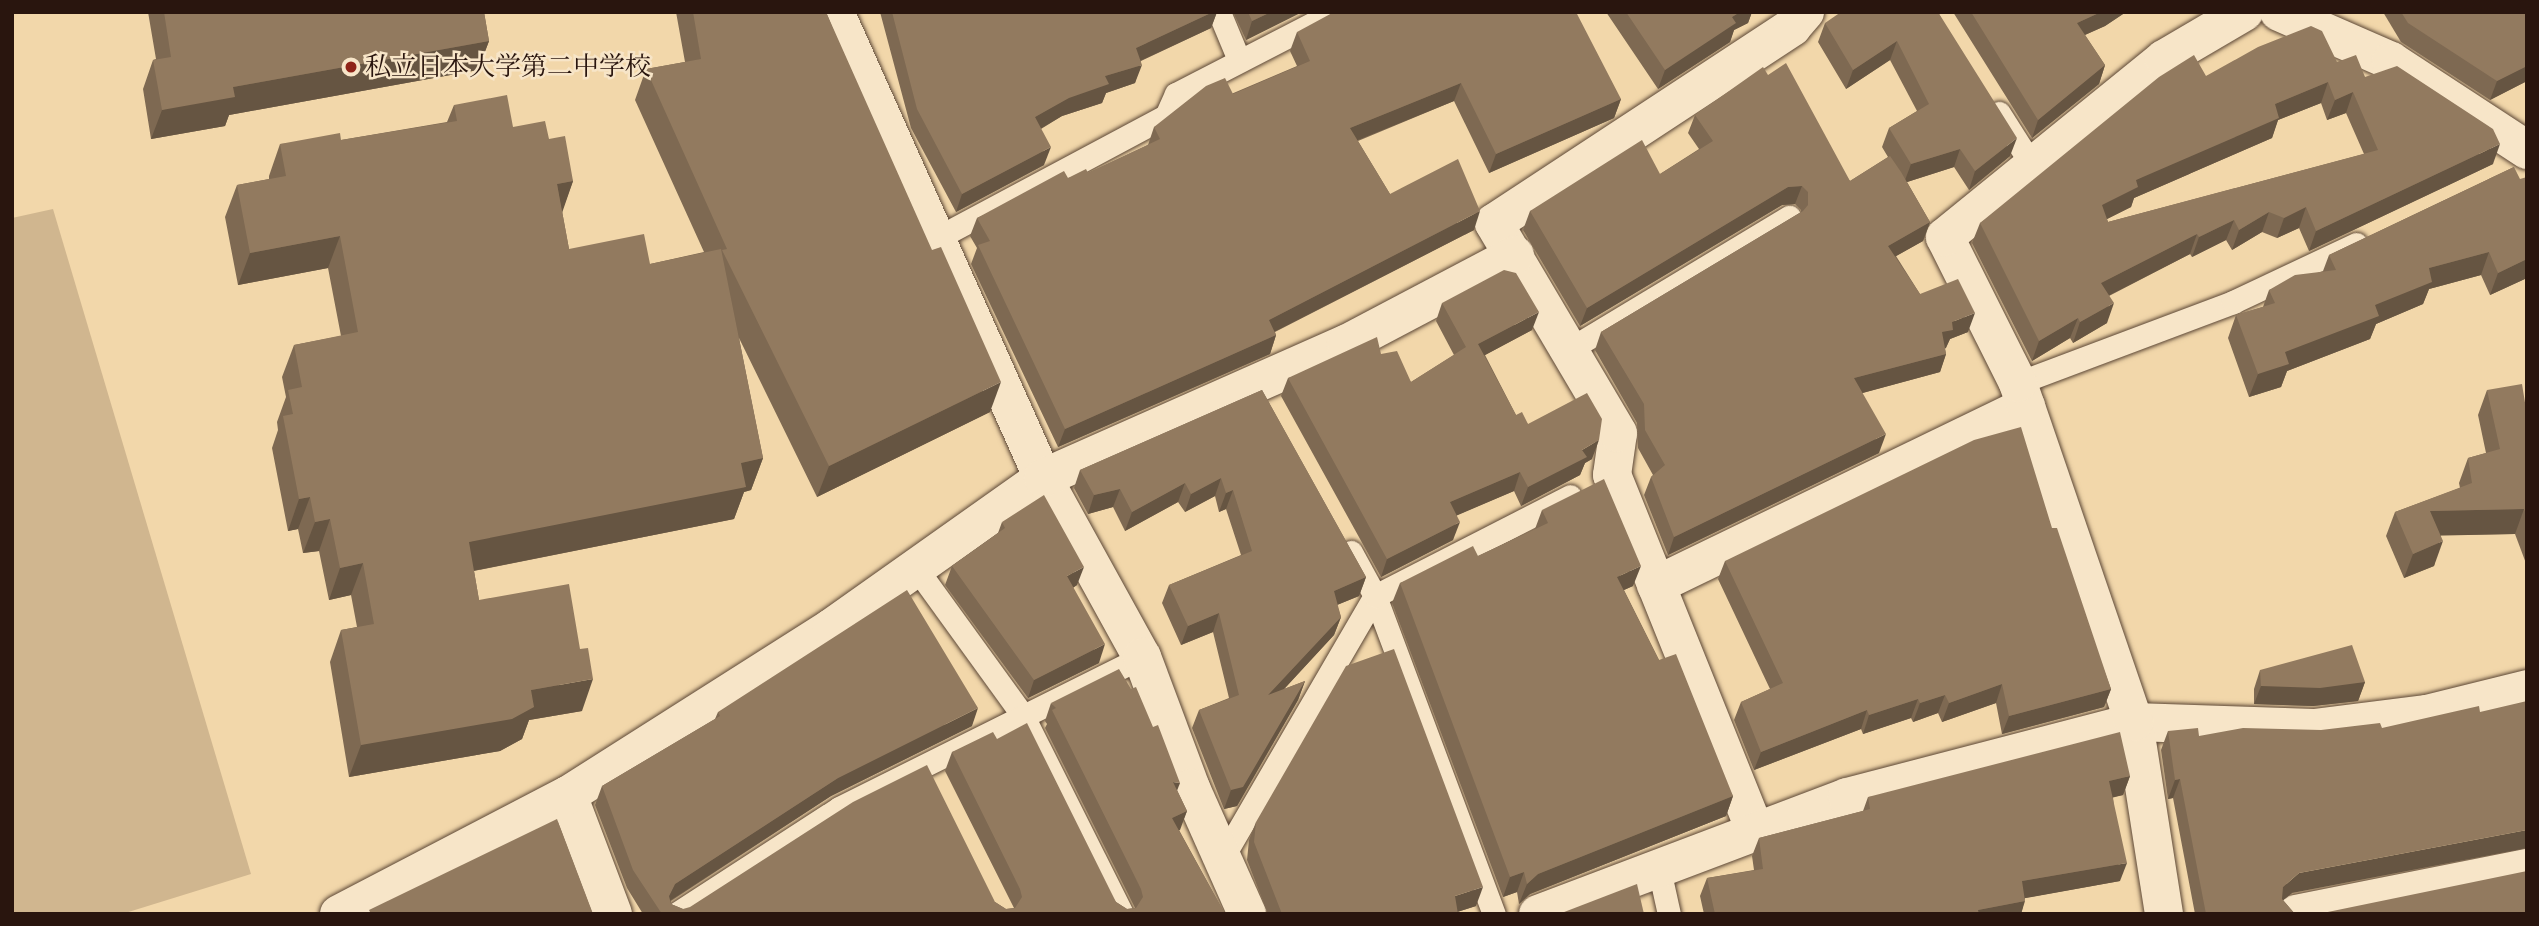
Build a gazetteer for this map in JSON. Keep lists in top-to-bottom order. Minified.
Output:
{"places":["私立日本大学第二中学校"]}
